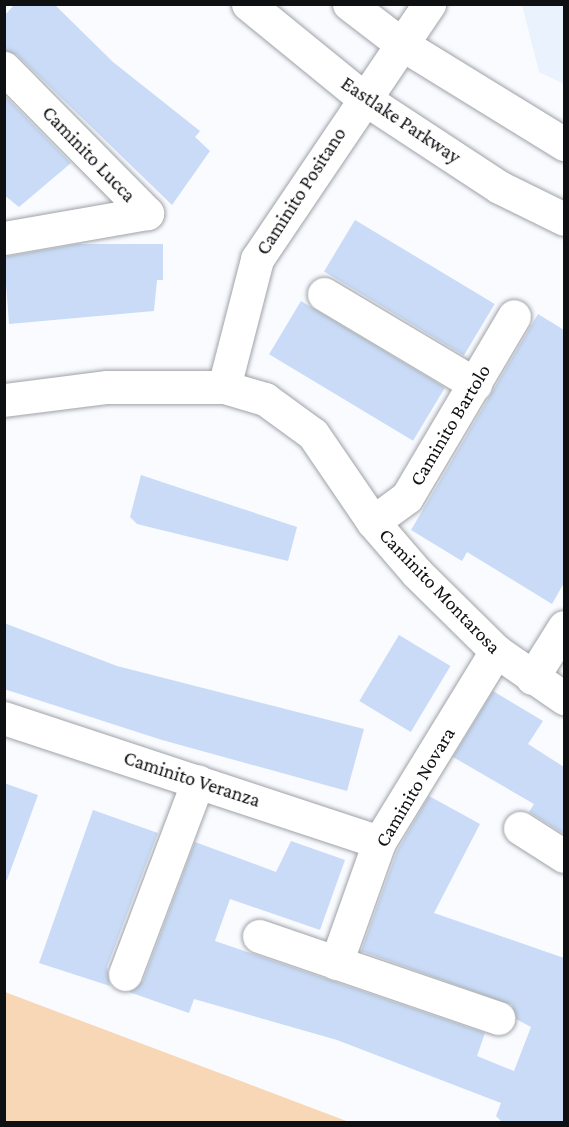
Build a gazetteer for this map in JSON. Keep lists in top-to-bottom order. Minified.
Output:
{"streets":{"street":["Eastlake Parkway","Caminito Lucca","Caminito Positano","Caminito Bartolo","Caminito Montarosa","Caminito Veranza","Caminito Novara"]},"crossings":[["Eastlake Parkway","Caminito Positano"],["Caminito Positano","Caminito Montarosa"],["Caminito Bartolo","Caminito Montarosa"],["Caminito Montarosa","Caminito Novara"],["Caminito Veranza","Caminito Novara"]]}
